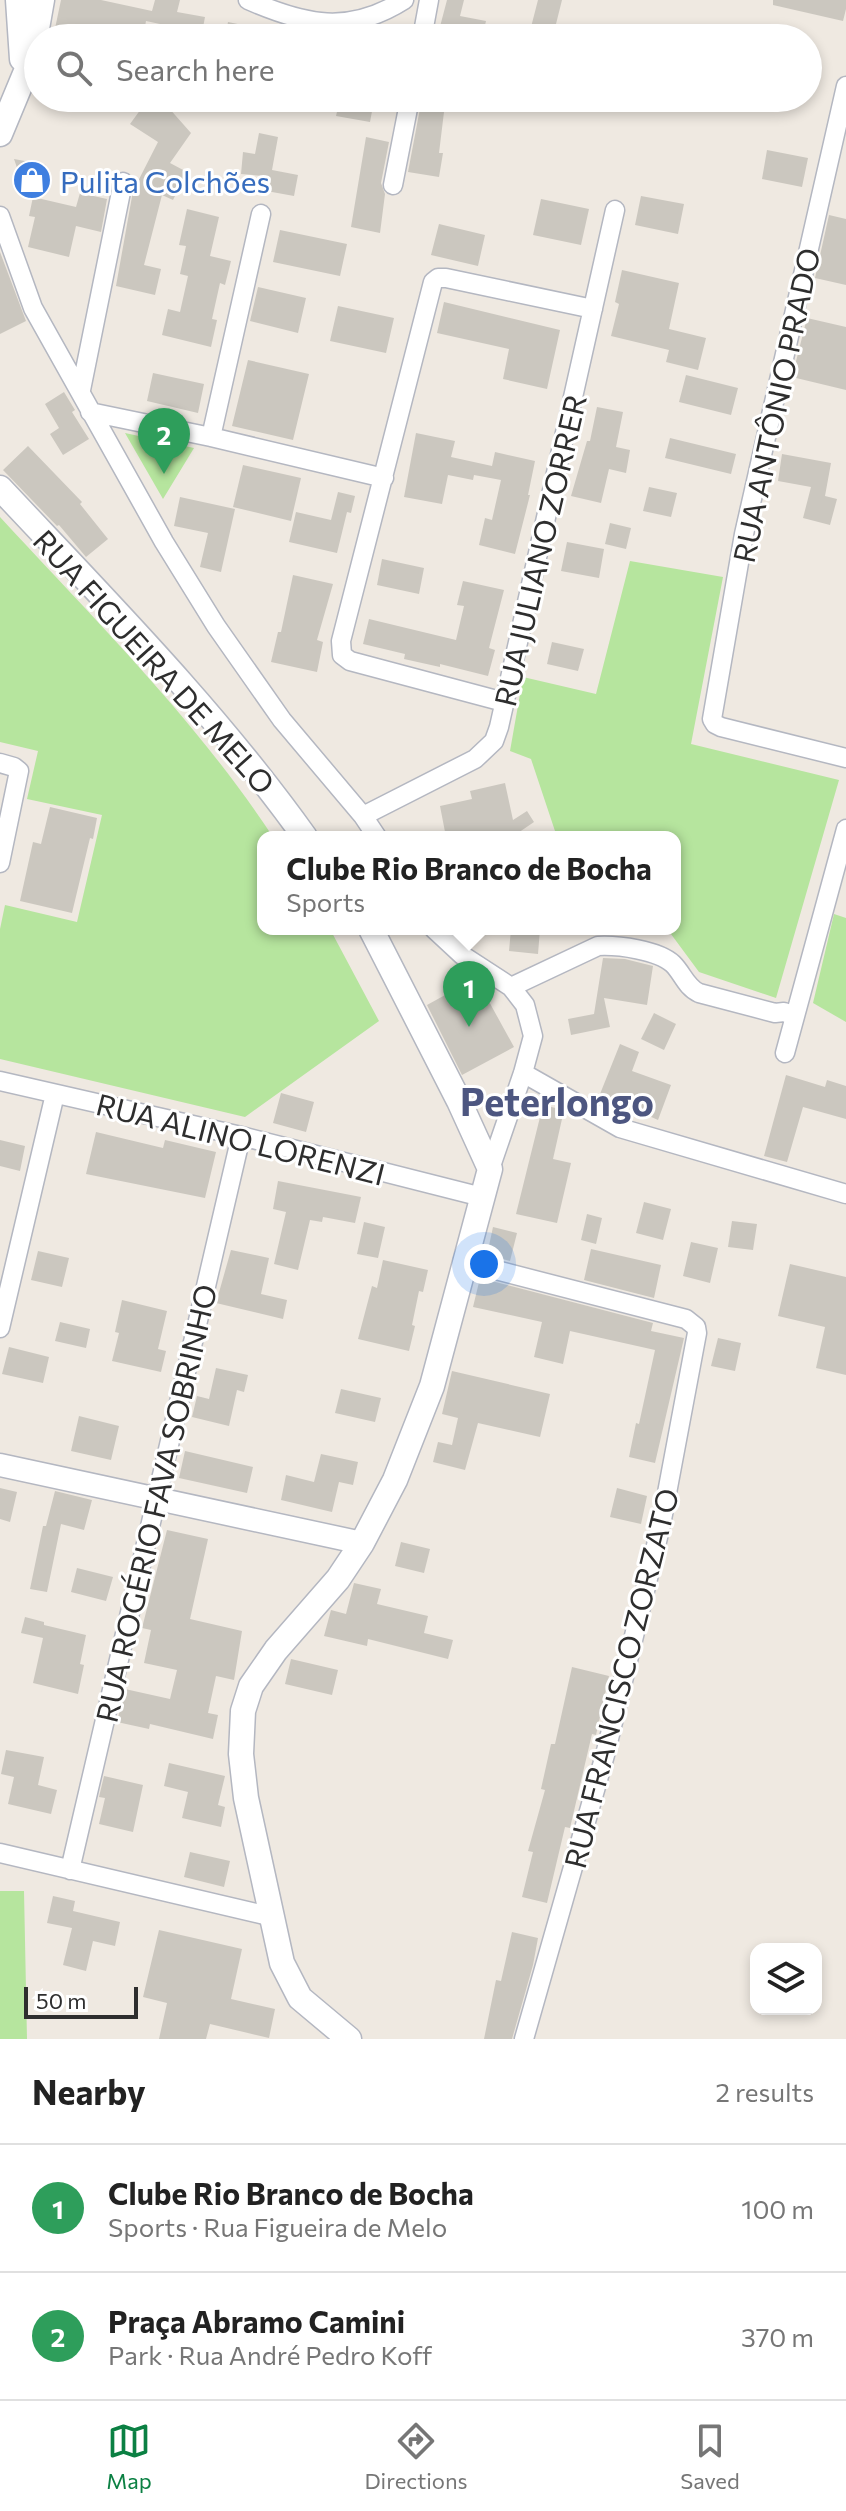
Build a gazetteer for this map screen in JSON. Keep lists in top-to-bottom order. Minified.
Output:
{"streets":{"main road":["RUA FIGUEIRA DE MELO"],"street":["RUA ANTÔNIO PRADO","RUA JULIANO ZORRER","RUA ALINO LORENZI","RUA ROGÉRIO FAVA SOBRINHO","RUA FRANCISCO ZORZATO"]},"crossings":[["RUA ALINO LORENZI","RUA ROGÉRIO FAVA SOBRINHO"]],"districts":["Peterlongo"],"places":{"shop":["Pulita Colchões"]},"scale_bar":"50 m","page":{"search":"Search here","pins":["2","1"],"popup":["Clube Rio Branco de Bocha","Sports"],"scale":"50 m","heading":["Nearby","2 results"],"list":[{"mark":"1","name":"Clube Rio Branco de Bocha","note":"Sports · Rua Figueira de Melo","value":"100 m"},{"mark":"2","name":"Praça Abramo Camini","note":"Park · Rua André Pedro Koff","value":"370 m"}],"nav":["Map","Directions","Saved"]}}
